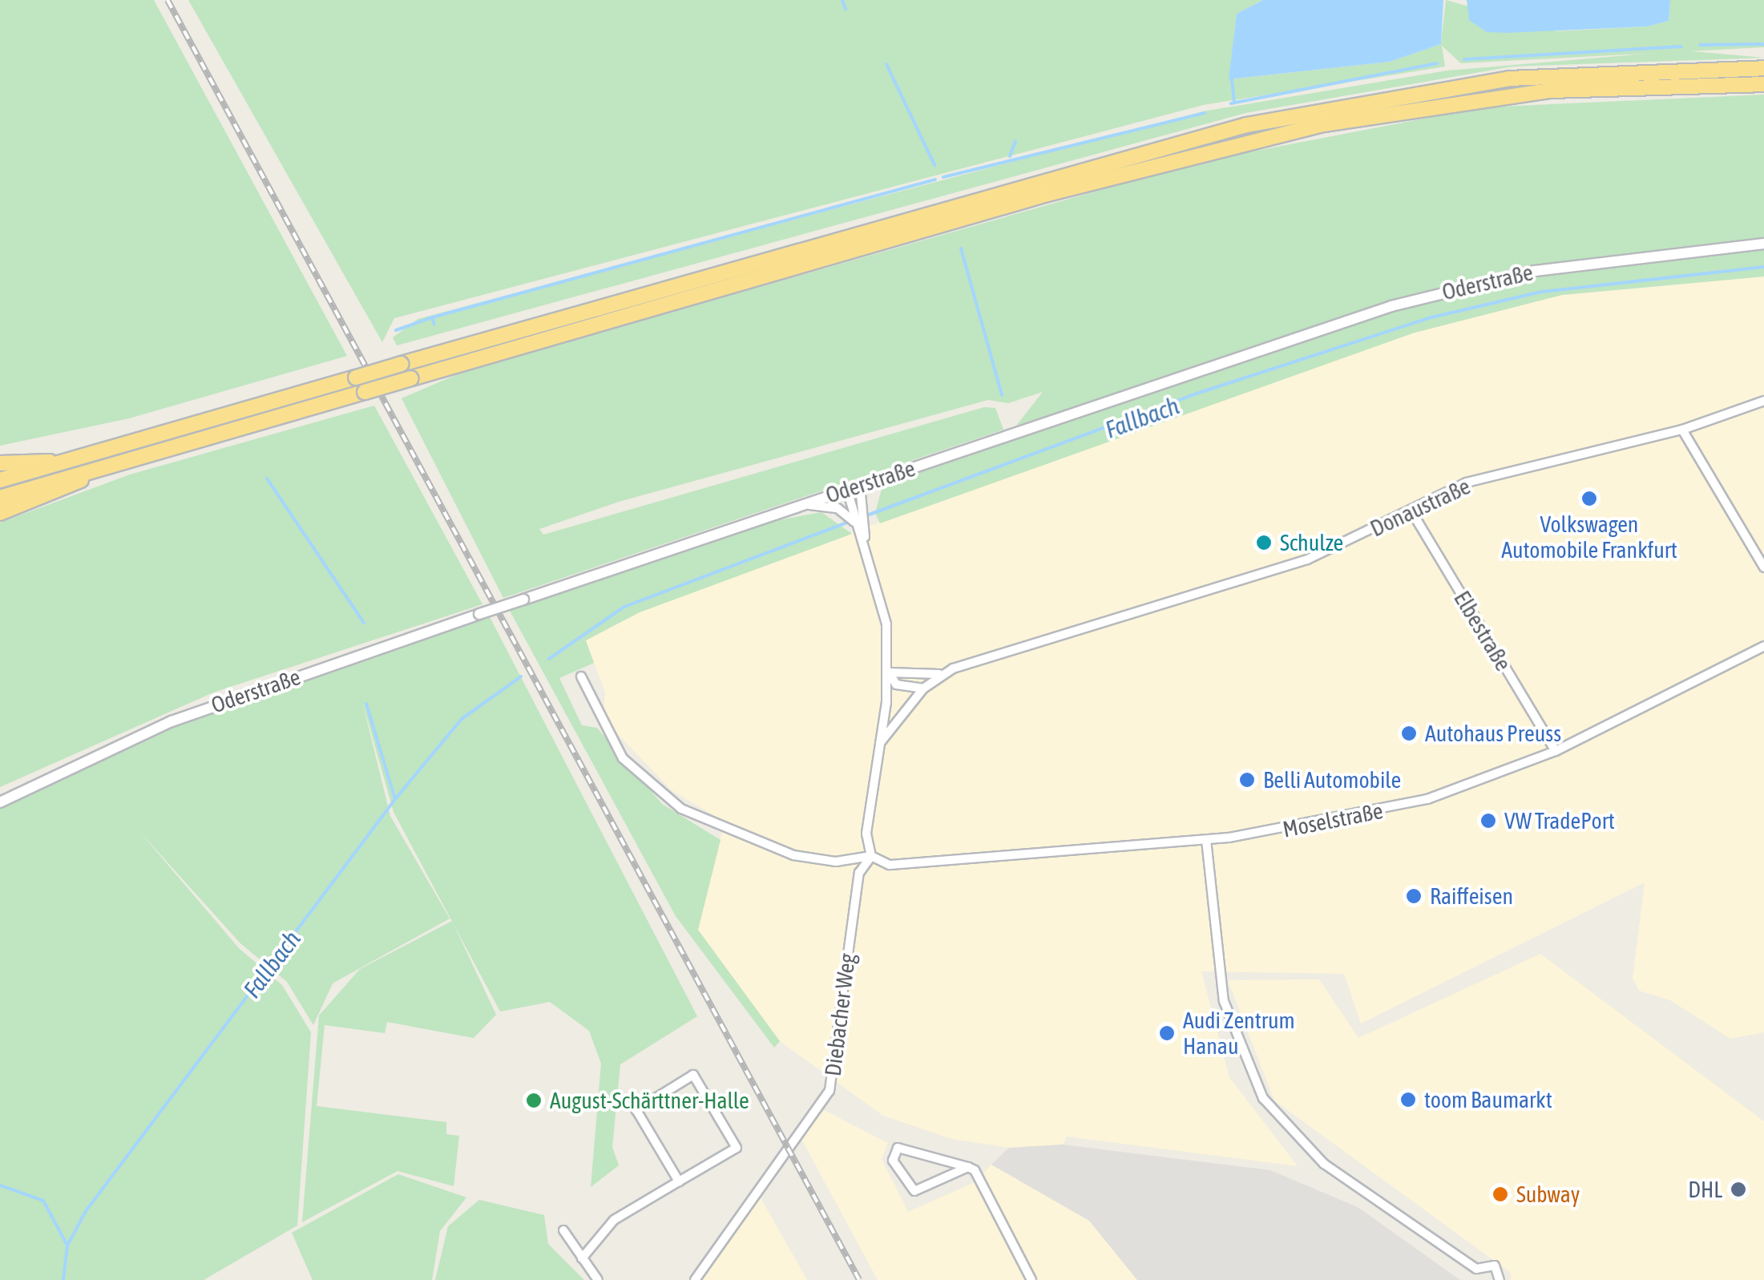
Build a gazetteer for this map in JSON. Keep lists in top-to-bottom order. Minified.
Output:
{"streets":{"street":["Oderstraße","Donaustraße","Elbestraße","Moselstraße","Diebacher Weg"]},"crossings":[["Donaustraße","Elbestraße"],["Elbestraße","Moselstraße"],["Moselstraße","Diebacher Weg"]],"water":["Fallbach"],"places":["Volkswagen Automobile Frankfurt","Schulze","Autohaus Preuss","Belli Automobile","VW TradePort","Raiffeisen","Audi Zentrum Hanau","toom Baumarkt","August-Schärttner-Halle","DHL","Subway"]}
